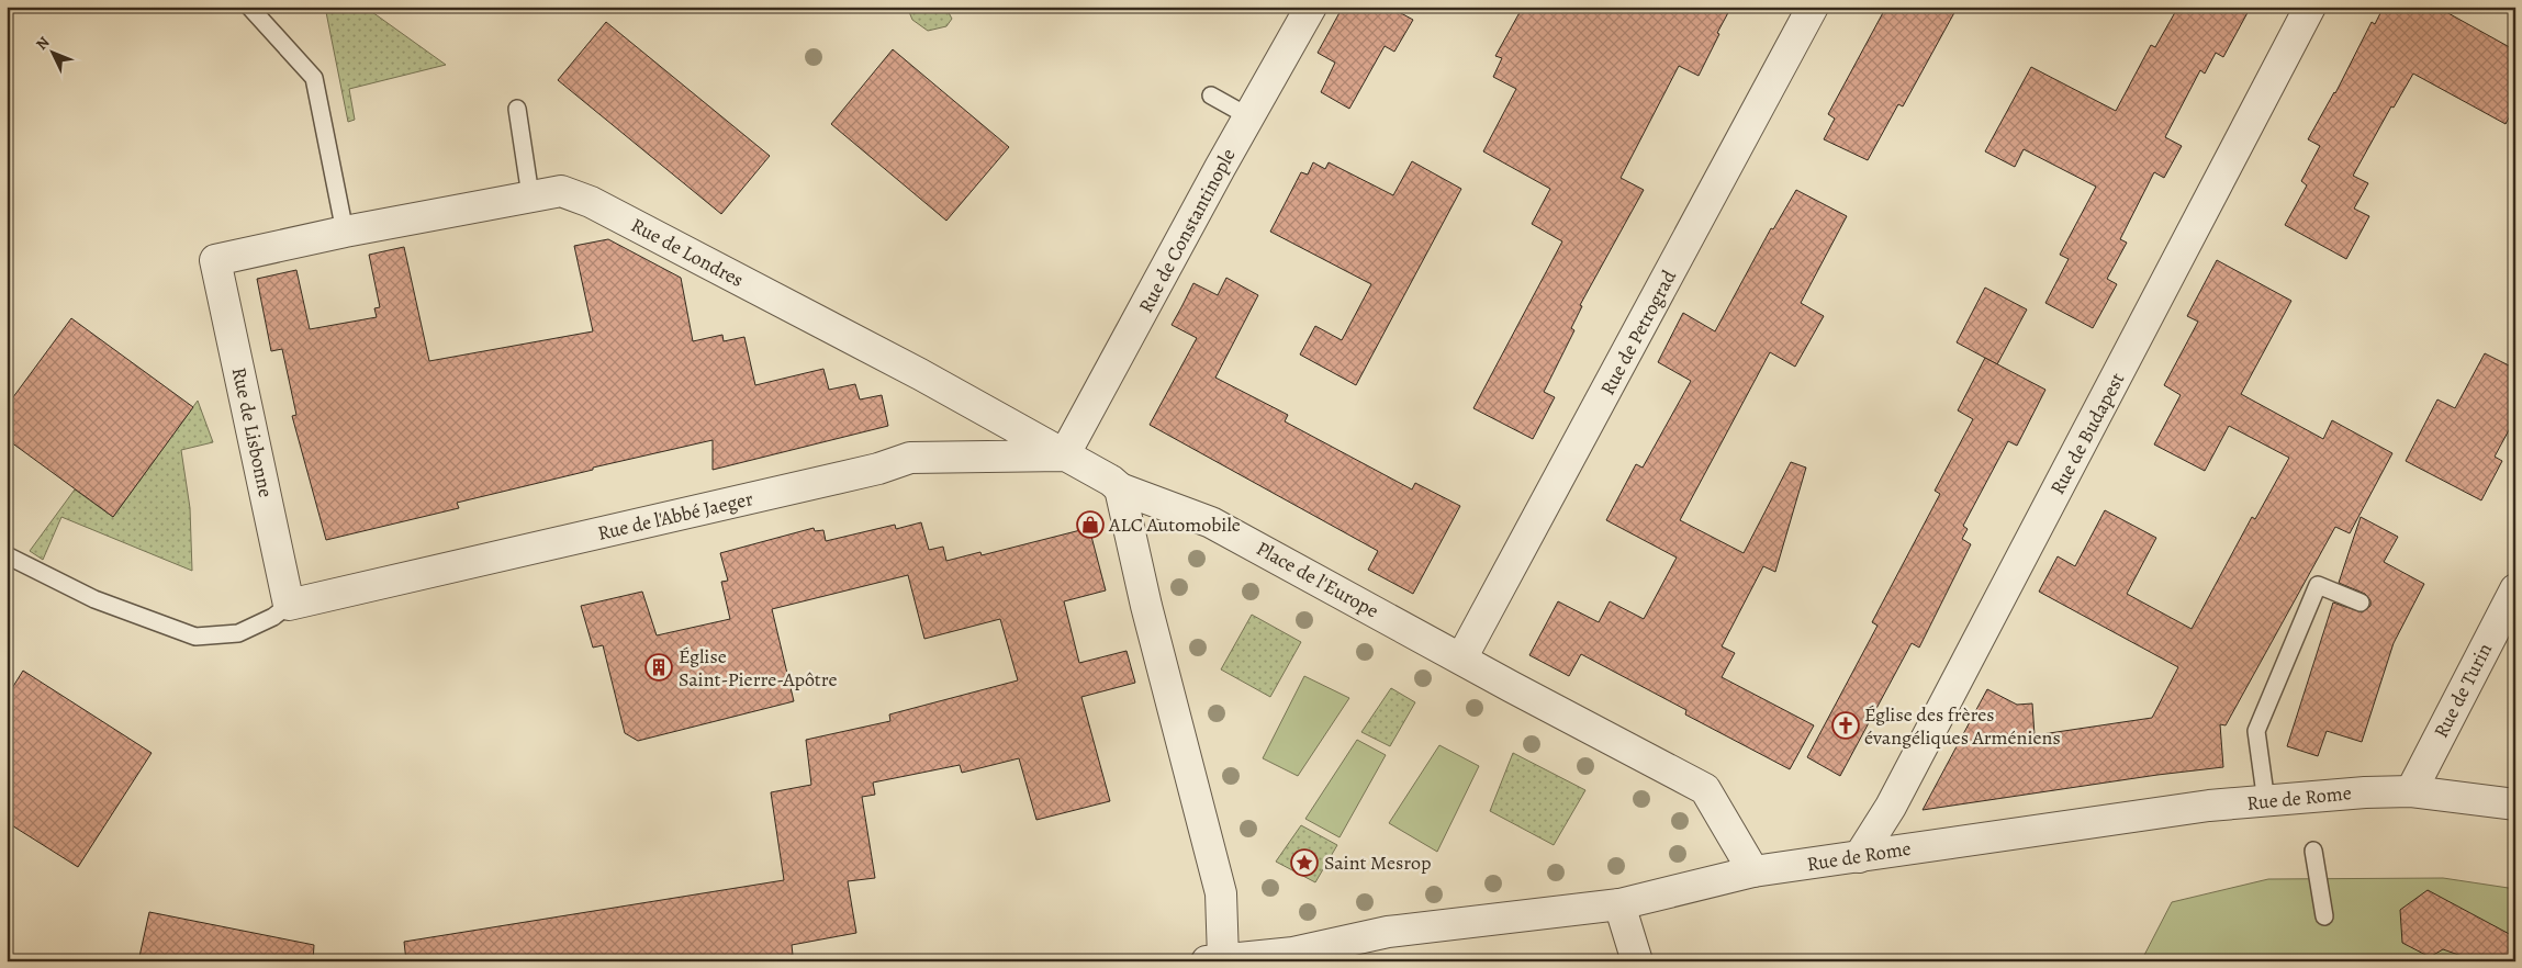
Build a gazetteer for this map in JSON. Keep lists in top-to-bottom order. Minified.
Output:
{"streets":{"street":["Rue de Constantinople","Rue de Londres","Rue de Petrograd","Rue de Lisbonne","Rue de Budapest","Rue de l'Abbé Jaeger","Place de l'Europe","Rue de Turin","Rue de Rome"]},"crossings":[["Rue de Constantinople","Rue de Londres"],["Rue de Constantinople","Rue de l'Abbé Jaeger"],["Rue de Londres","Rue de Lisbonne"],["Rue de Londres","Rue de l'Abbé Jaeger"],["Rue de Londres","Place de l'Europe"],["Rue de Petrograd","Place de l'Europe"],["Rue de Lisbonne","Rue de l'Abbé Jaeger"],["Rue de Budapest","Rue de Rome"],["Place de l'Europe","Rue de Rome"],["Rue de Turin","Rue de Rome"]],"places":{"shop":["ALC Automobile"],"building":["Église Saint-Pierre-Apôtre"],"church":["Église des frères évangéliques Arméniens"],"place":["Saint Mesrop"]},"north":"top left"}
